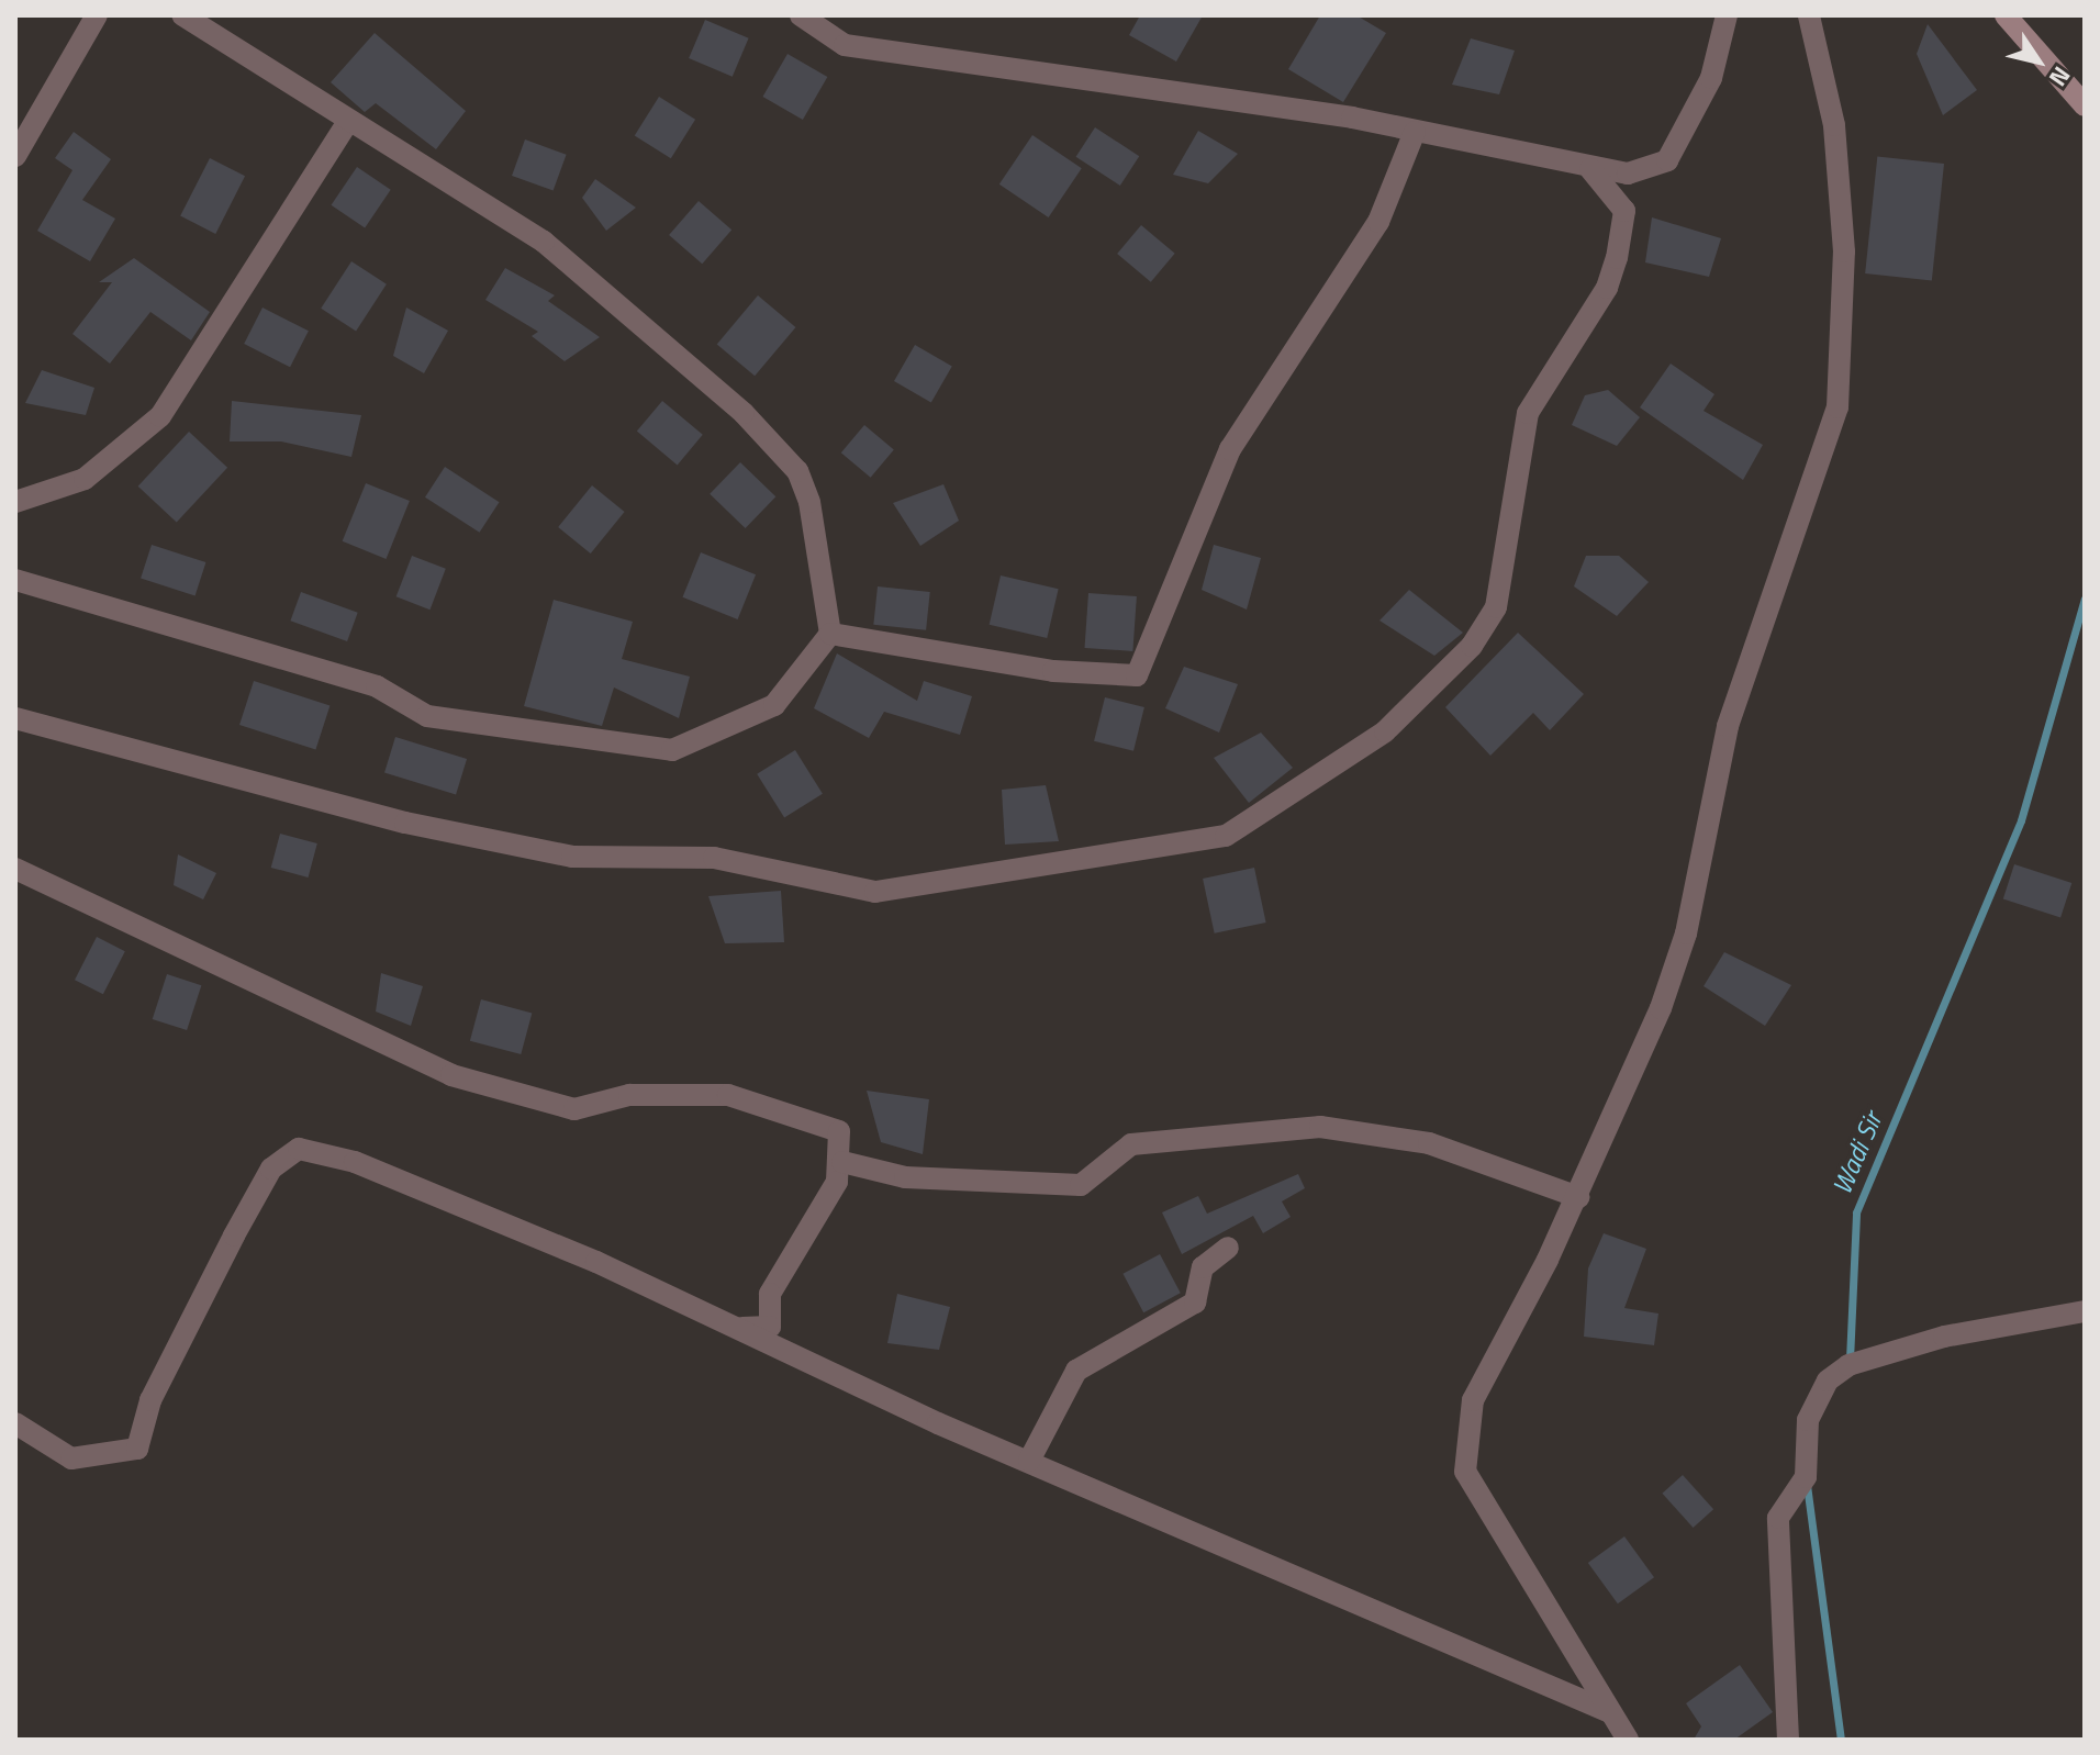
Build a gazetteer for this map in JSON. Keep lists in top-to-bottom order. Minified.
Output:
{"water":["Wadi Sir"],"north":"bottom right"}
